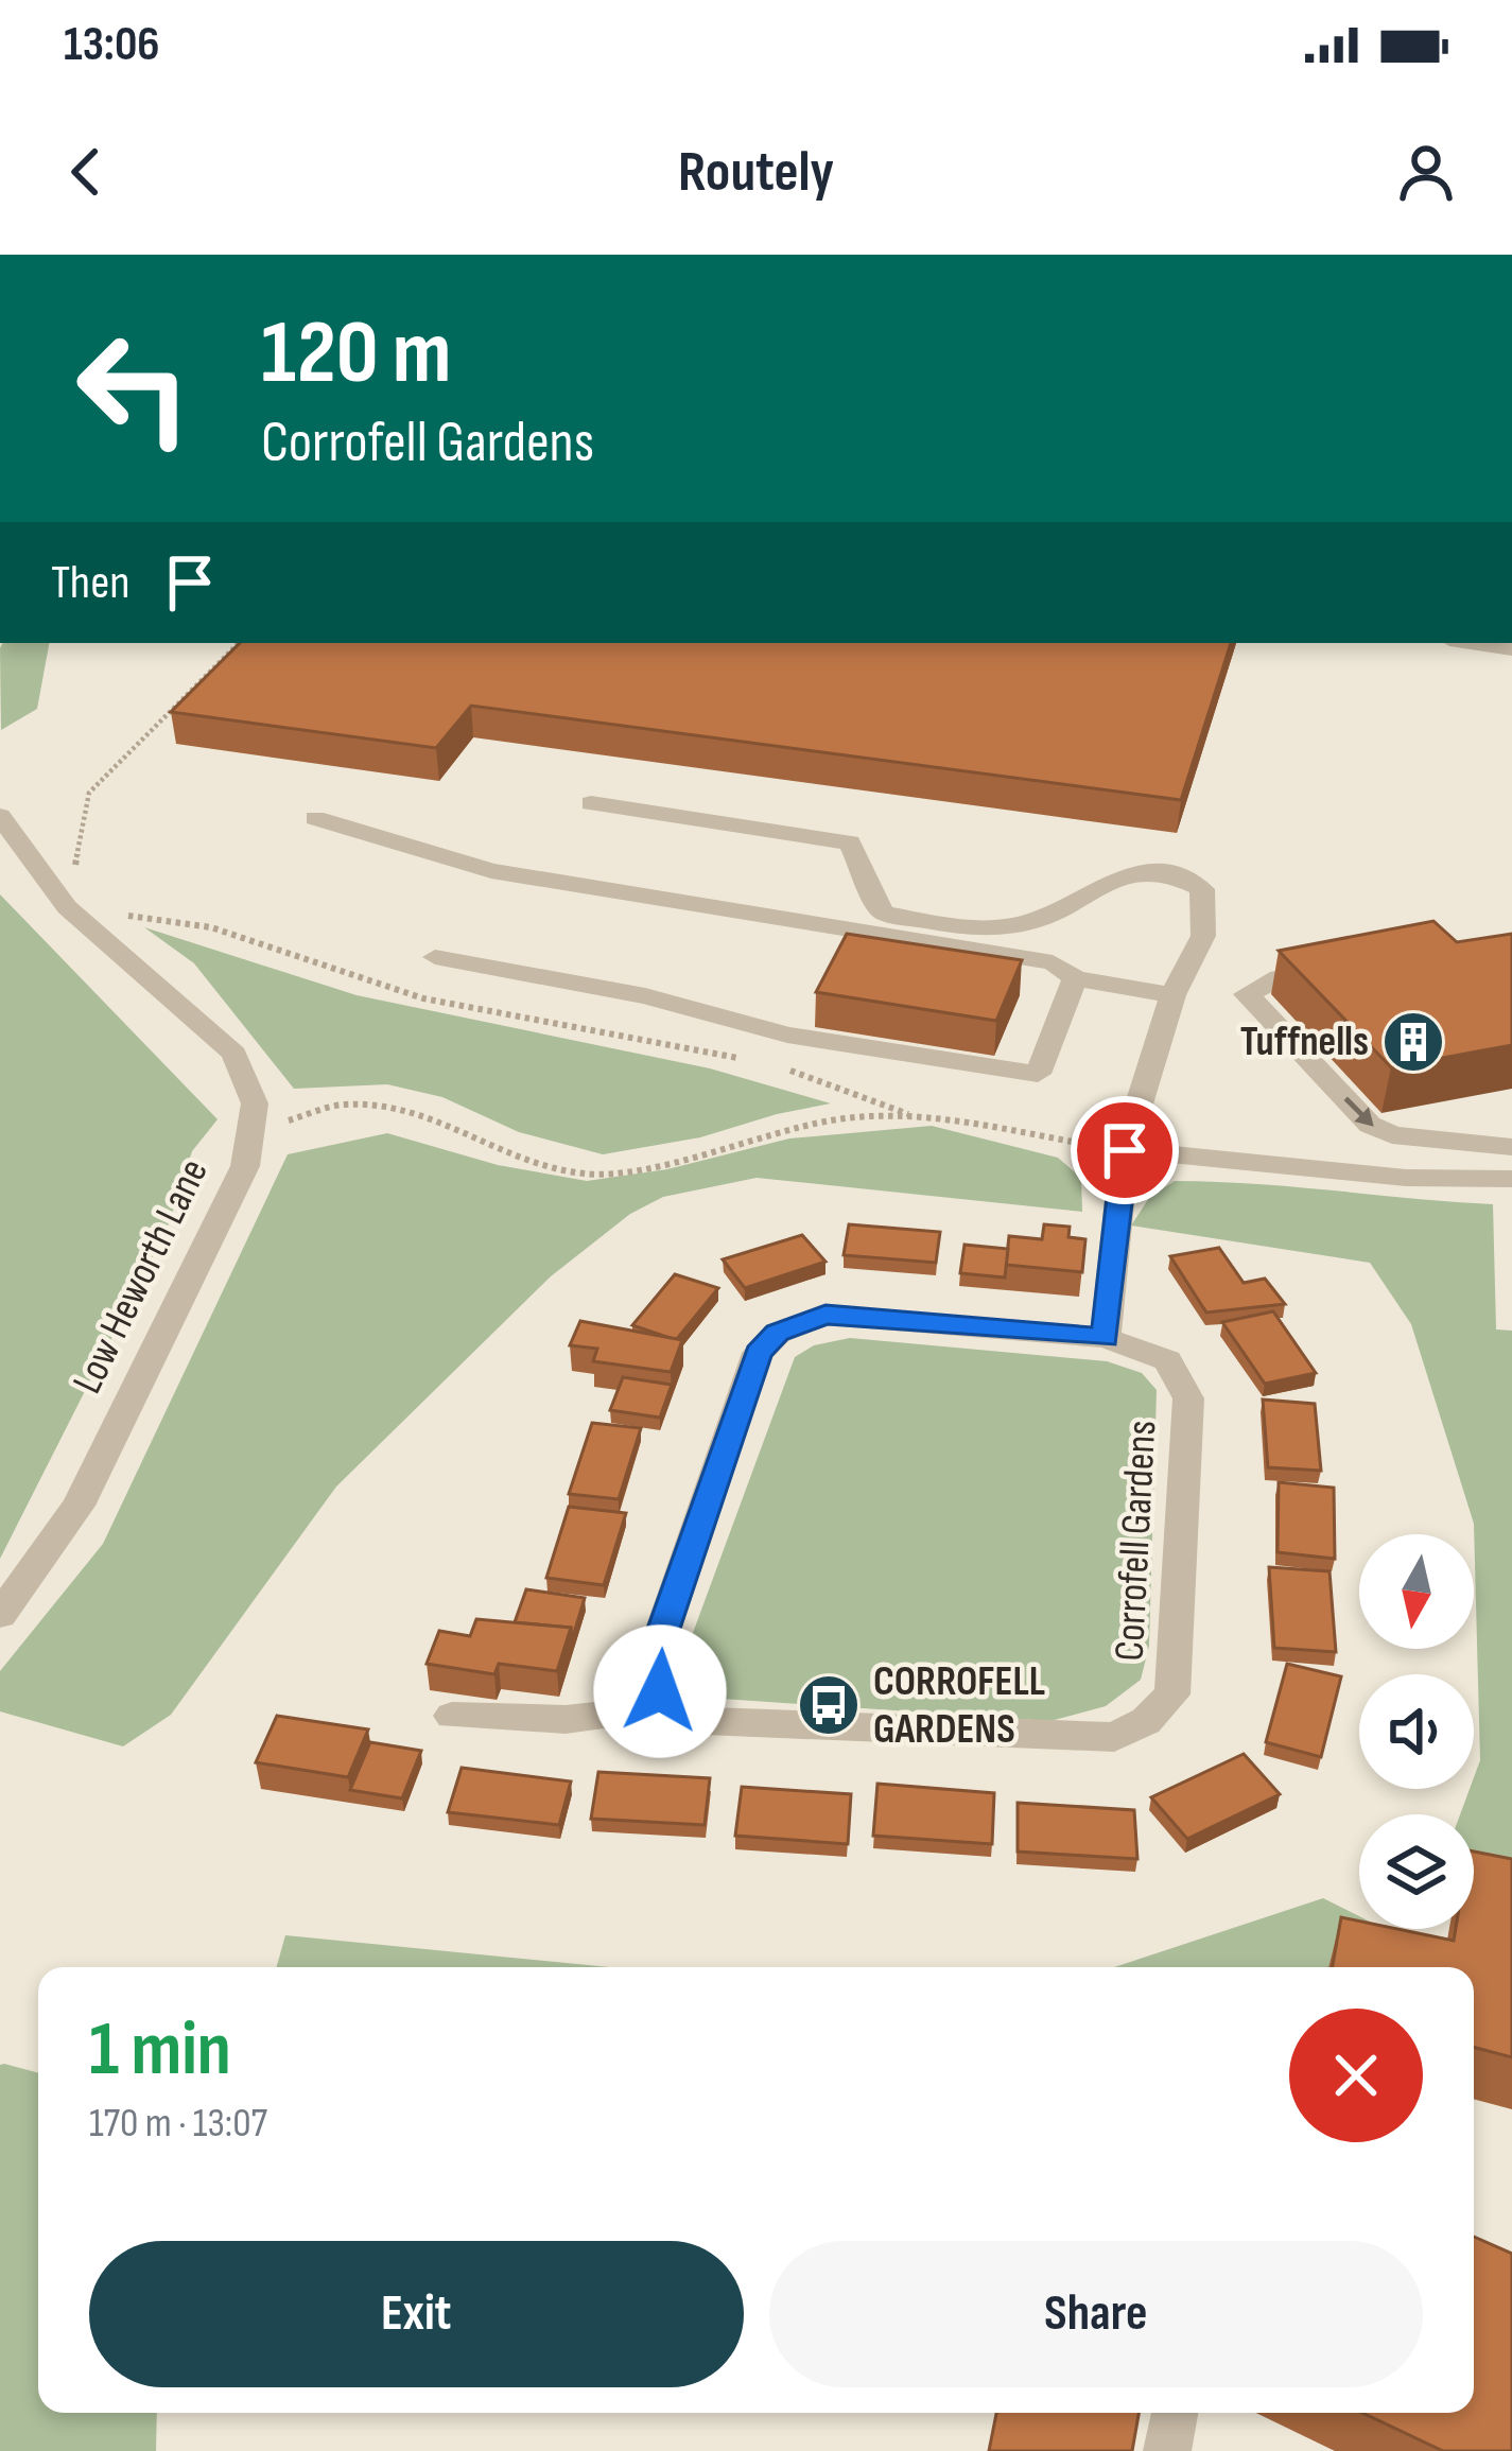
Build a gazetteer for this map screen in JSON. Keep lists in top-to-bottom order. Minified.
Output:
{"streets":{"street":["Low Heworth Lane","Corrofell Gardens"]},"places":{"building":["Tuffnells"],"bus stop":["CORROFELL GARDENS"]},"north":"bottom","page":{"status":"13:06","header":"Routely","turn":["120 m","Corrofell Gardens"],"then":"Then","heading":["1 min","170 m · 13:07"],"buttons":["Exit","Share"]}}
